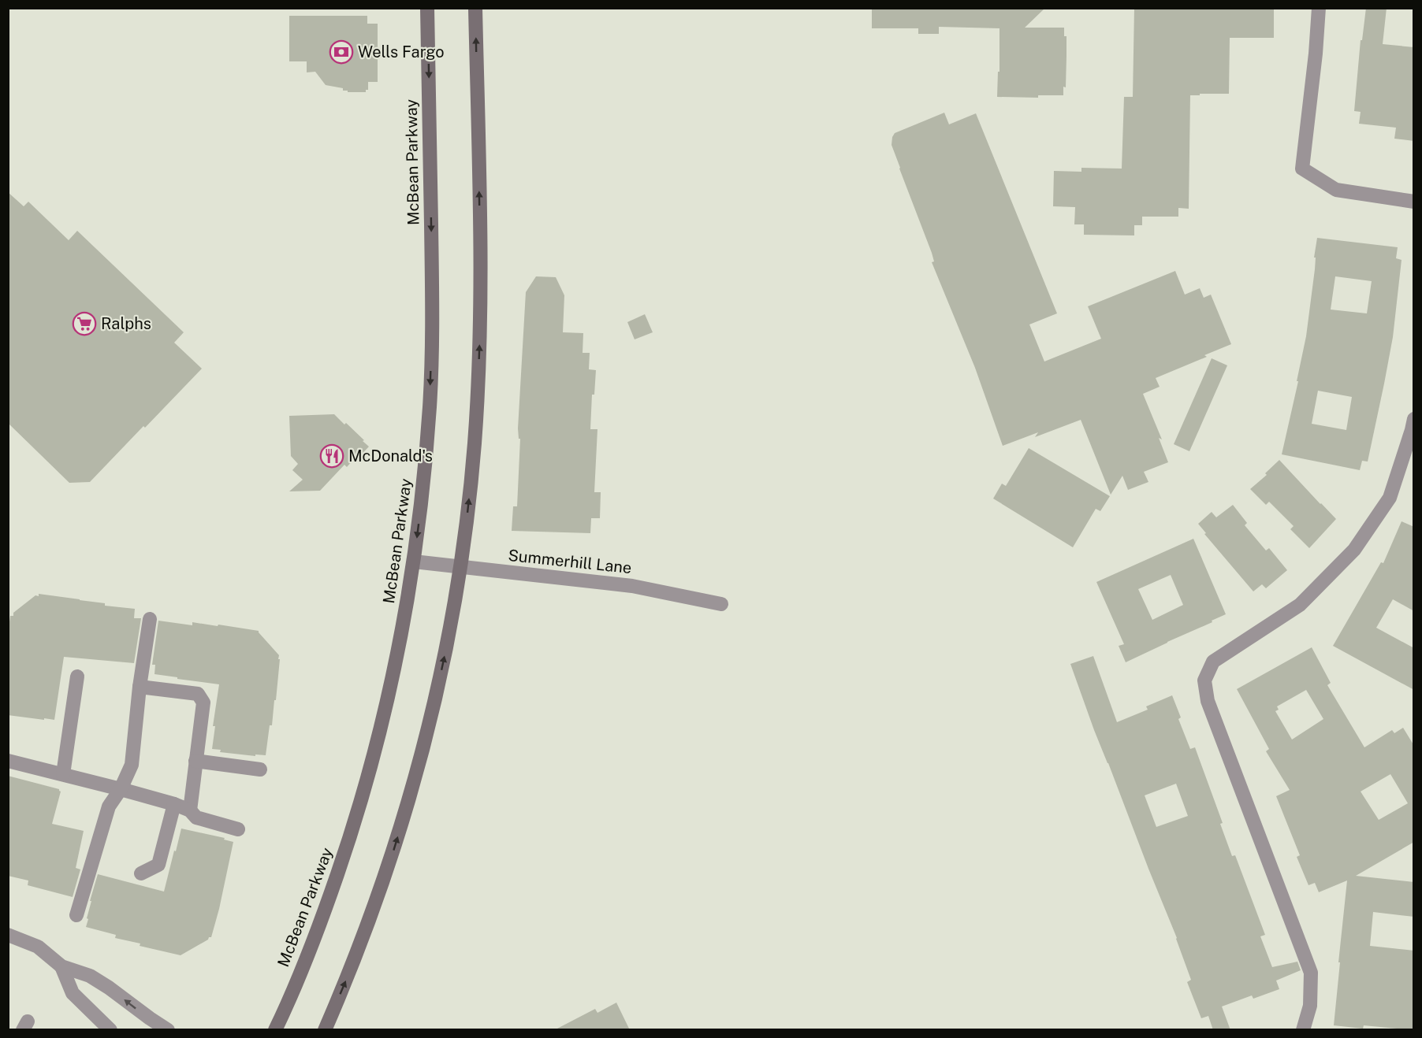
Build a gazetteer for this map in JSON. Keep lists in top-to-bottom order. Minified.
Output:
{"streets":{"main road":["McBean Parkway"],"street":["Summerhill Lane"]},"crossings":[["McBean Parkway","Summerhill Lane"]],"places":{"bank":["Wells Fargo"],"supermarket":["Ralphs"],"restaurant":["McDonald's"]}}
